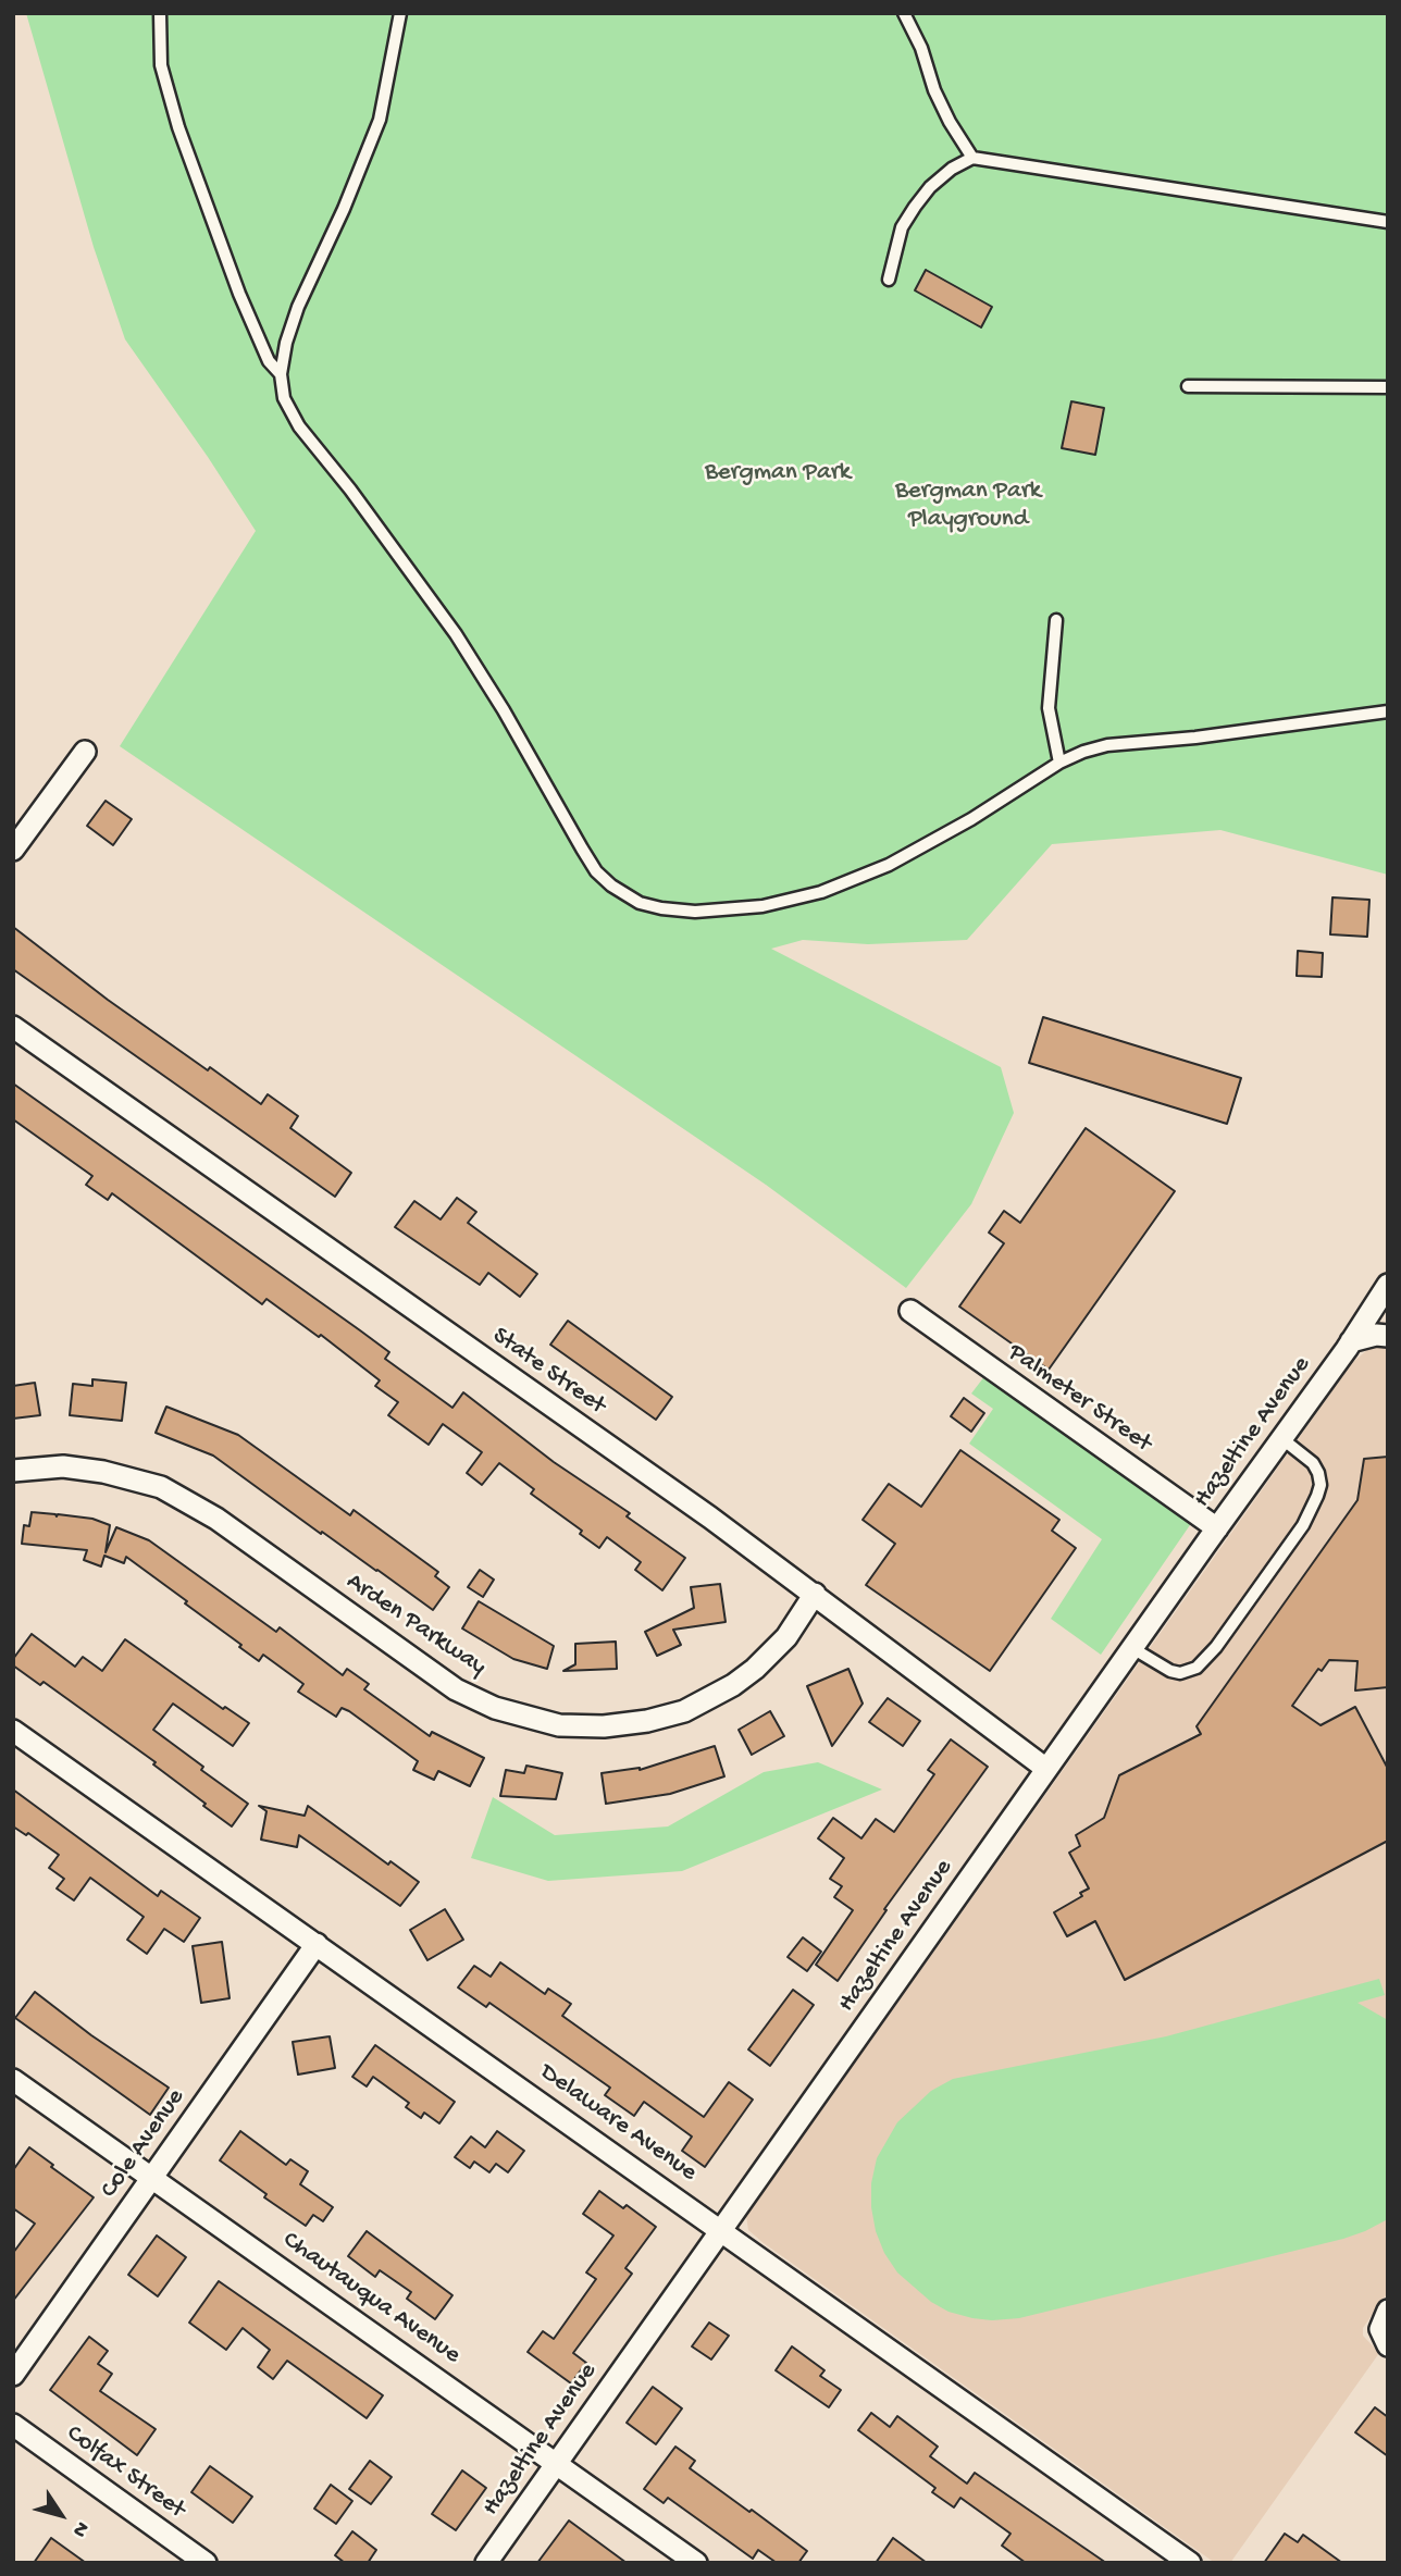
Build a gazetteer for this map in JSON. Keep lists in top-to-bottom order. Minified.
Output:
{"streets":{"street":["State Street","Palmeter Street","Hazeltine Avenue","Arden Parkway","Delaware Avenue","Cole Avenue","Chautauqua Avenue","Colfax Street"]},"crossings":[["State Street","Hazeltine Avenue"],["State Street","Arden Parkway"],["Palmeter Street","Hazeltine Avenue"],["Hazeltine Avenue","Delaware Avenue"],["Hazeltine Avenue","Chautauqua Avenue"],["Delaware Avenue","Cole Avenue"],["Cole Avenue","Chautauqua Avenue"]],"parks":["Bergman Park","Bergman Park Playground"],"north":"bottom right"}
